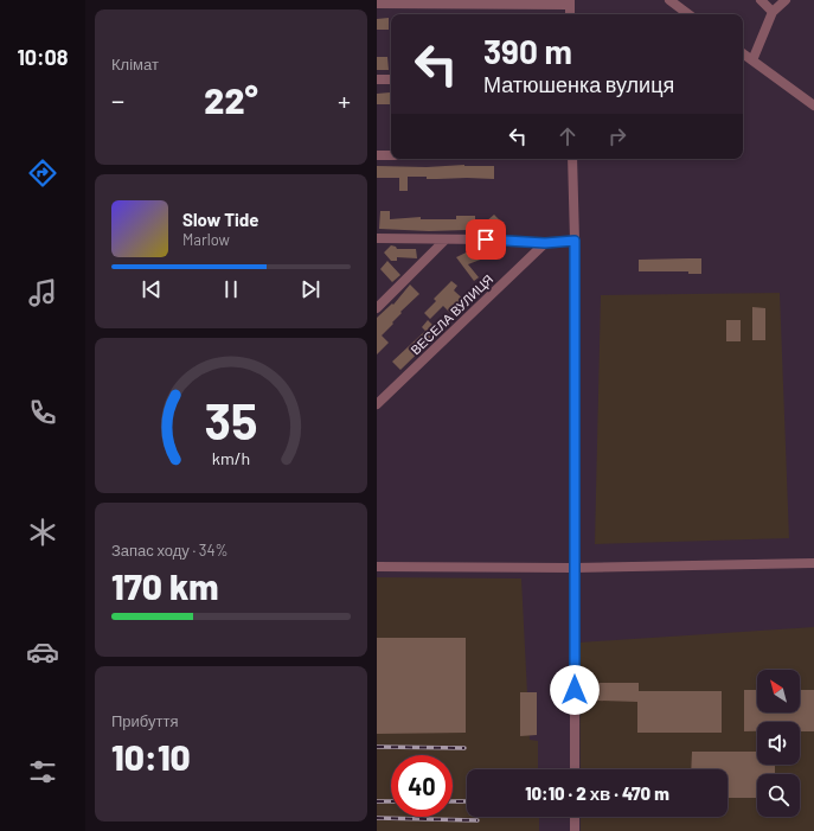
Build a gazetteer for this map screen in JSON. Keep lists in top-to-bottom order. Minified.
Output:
{"streets":{"street":["ВЕСЕЛА ВУЛИЦЯ"]},"north":"top left","page":{"tabs":"10:08","tile":["Клімат",["Запас ходу · 34%","170 km"],["Прибуття","10:10"]],"turn":["390 m","Матюшенка вулиця"],"heat":["−","22°","+"],"song":["Slow Tide","Marlow"],"limit":"40","trip":"10:10 · 2 хв · 470 m","gauge":["35","km/h"]}}
